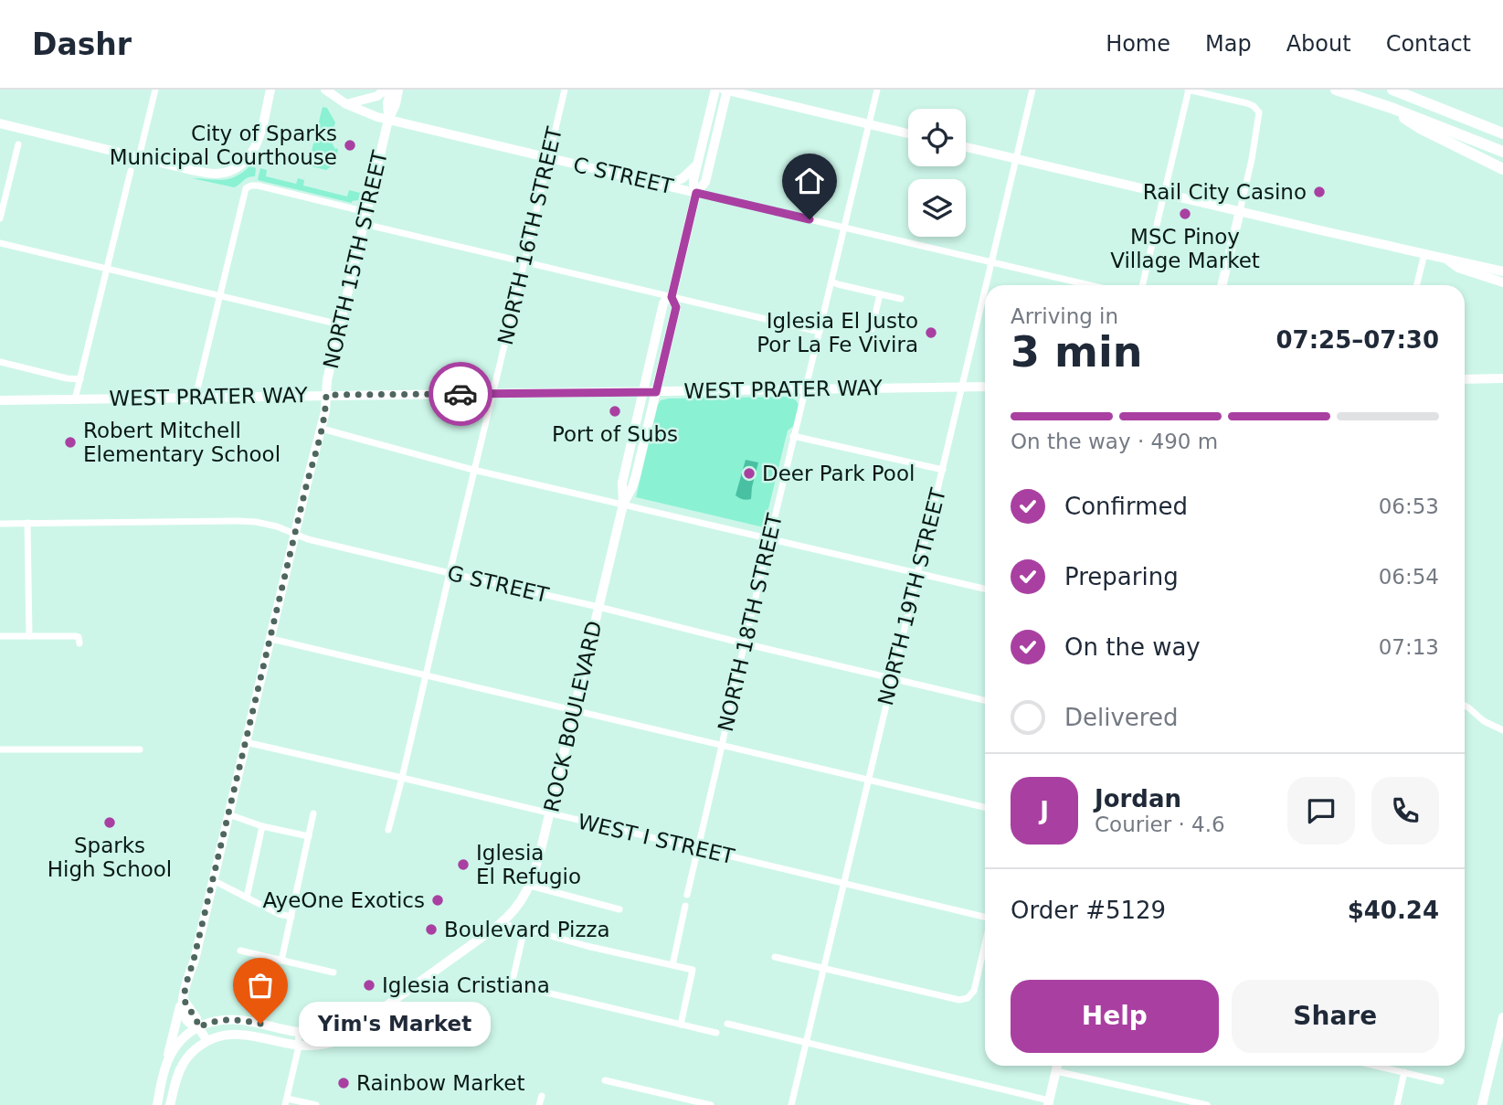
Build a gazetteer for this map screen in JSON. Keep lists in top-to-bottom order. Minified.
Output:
{"streets":{"main road":["C STREET","NORTH 15TH STREET","WEST PRATER WAY","ROCK BOULEVARD"],"street":["NORTH 16TH STREET","G STREET","NORTH 19TH STREET","NORTH 18TH STREET","WEST I STREET"]},"crossings":[["C STREET","NORTH 16TH STREET"],["C STREET","NORTH 15TH STREET"],["C STREET","NORTH 19TH STREET"],["C STREET","NORTH 18TH STREET"],["C STREET","ROCK BOULEVARD"],["NORTH 16TH STREET","WEST PRATER WAY"],["NORTH 16TH STREET","G STREET"],["NORTH 16TH STREET","WEST I STREET"],["NORTH 15TH STREET","WEST PRATER WAY"],["NORTH 15TH STREET","G STREET"],["NORTH 15TH STREET","ROCK BOULEVARD"],["NORTH 15TH STREET","WEST I STREET"],["WEST PRATER WAY","NORTH 19TH STREET"],["WEST PRATER WAY","NORTH 18TH STREET"],["WEST PRATER WAY","ROCK BOULEVARD"],["G STREET","NORTH 19TH STREET"],["G STREET","NORTH 18TH STREET"],["G STREET","ROCK BOULEVARD"],["NORTH 19TH STREET","WEST I STREET"],["NORTH 18TH STREET","WEST I STREET"],["ROCK BOULEVARD","WEST I STREET"]],"places":["City of Sparks Municipal Courthouse","Rail City Casino","MSC Pinoy Village Market","Iglesia El Justo Por La Fe Vivira","Port of Subs","Robert Mitchell Elementary School","Deer Park Pool","Sparks High School","Iglesia El Refugio","AyeOne Exotics","Boulevard Pizza","Iglesia Cristiana","Yim's Market","Rainbow Market"],"page":{"header":"Dashr","nav":["Home","Map","About","Contact"],"heading":["3 min","Arriving in","07:25–07:30"],"panel":["Jordan","Courier · 4.6","Order #5129","$40.24"],"bar":"On the way · 490 m","list":[["Confirmed","06:53"],["Preparing","06:54"],["On the way","07:13"],"Delivered"],"round":"J","buttons":["Help","Share"],"bubble":"Yim's Market"}}
